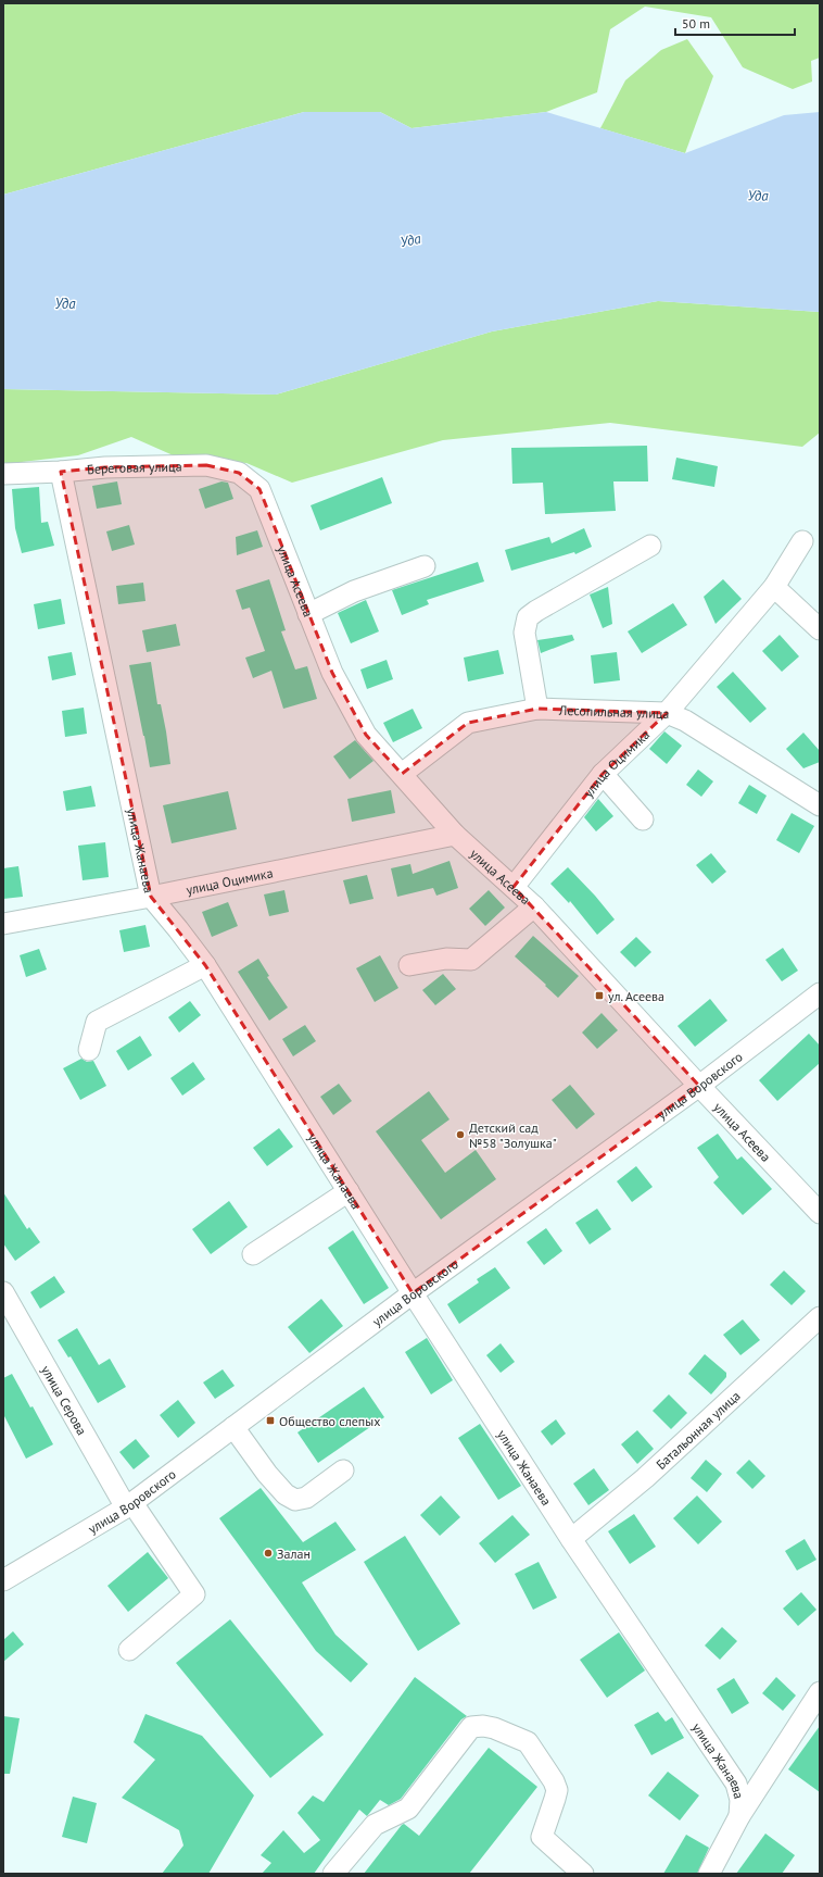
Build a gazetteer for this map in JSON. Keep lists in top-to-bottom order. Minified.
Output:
{"streets":{"street":["Береговая улица","улица Асеева","Лесопильная улица","улица Оцимика","улица Жанаева","улица Воровского","улица Серова","Батальонная улица"]},"crossings":[["Береговая улица","улица Асеева"],["Береговая улица","улица Жанаева"],["улица Асеева","Лесопильная улица"],["улица Асеева","улица Оцимика"],["улица Асеева","улица Воровского"],["Лесопильная улица","улица Оцимика"],["улица Оцимика","улица Жанаева"],["улица Жанаева","улица Воровского"],["улица Жанаева","Батальонная улица"],["улица Воровского","улица Серова"]],"water":["Уда"],"places":{"transit":["ул. Асеева","Общество слепых"],"other":["Детский сад №58 \"Золушка\"","Залан"]},"scale_bar":"50 m"}
